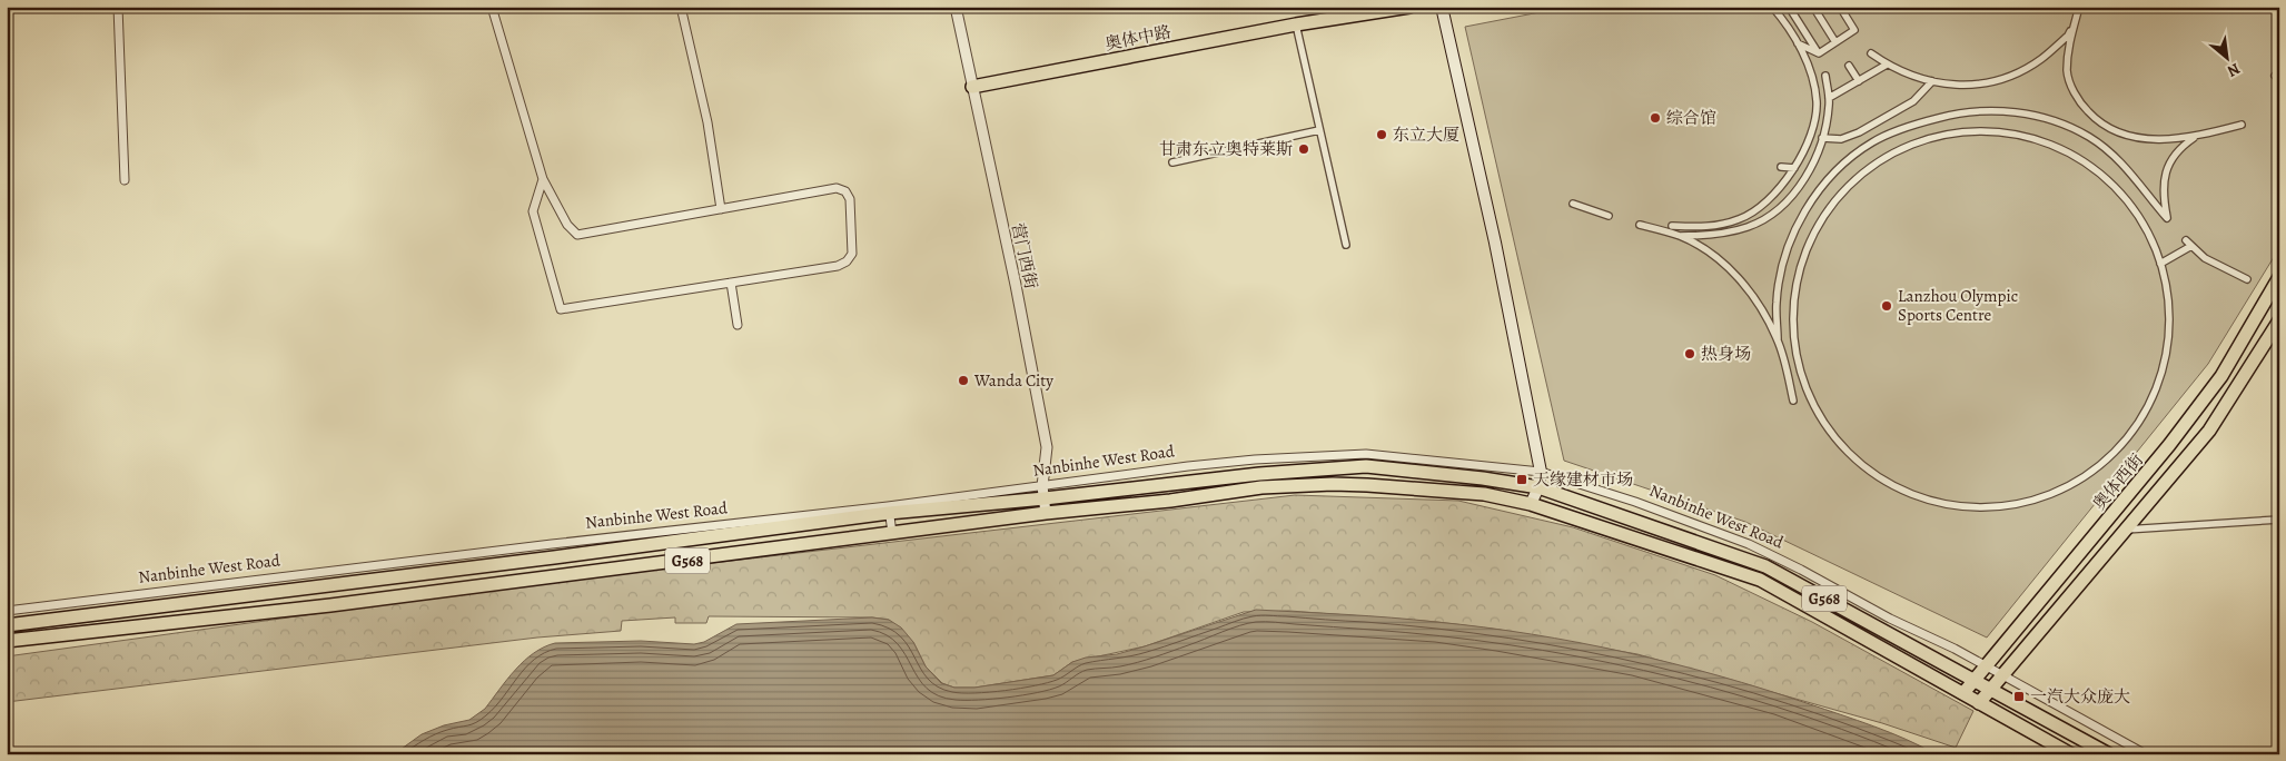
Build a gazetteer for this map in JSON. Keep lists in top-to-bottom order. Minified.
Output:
{"streets":{"main road":["奥体中路","Nanbinhe West Road","奥体西街","G568"],"street":["营门西街"]},"crossings":[["奥体中路","营门西街"],["营门西街","Nanbinhe West Road"],["营门西街","G568"],["Nanbinhe West Road","奥体西街"],["奥体西街","G568"]],"places":{"other":["综合馆","东立大厦","甘肃东立奥特莱斯","Lanzhou Olympic Sports Centre","热身场","Wanda City"],"transit":["天缘建材市场","一汽大众庞大"]},"north":"bottom right"}
